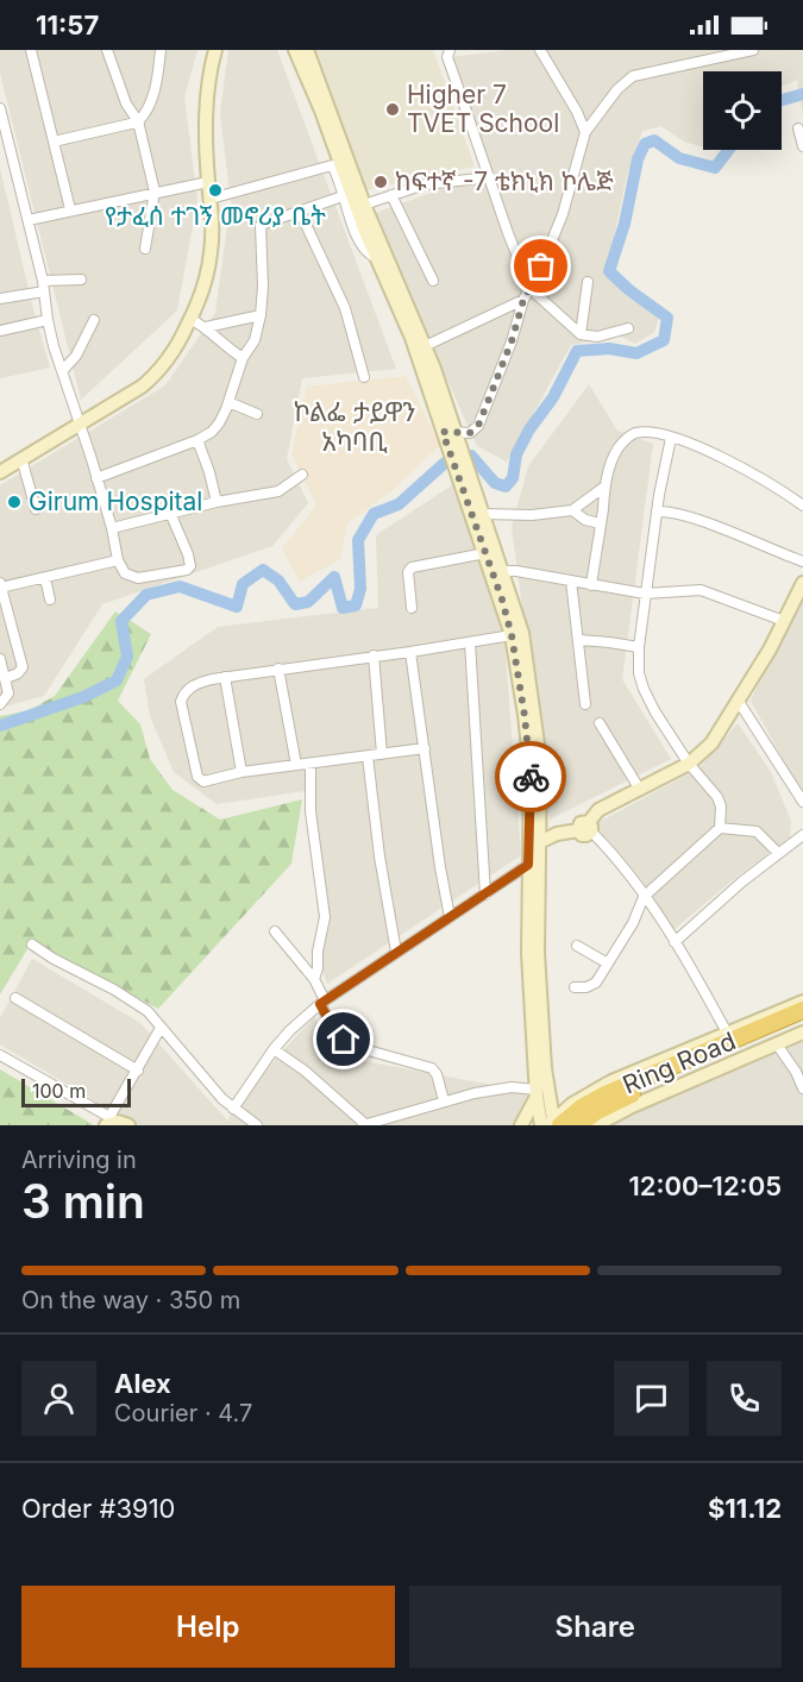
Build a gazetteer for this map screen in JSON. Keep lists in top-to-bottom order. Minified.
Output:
{"streets":{"highway":["Ring Road"]},"districts":["ኮልፌ ታይዋን አካባቢ"],"places":["Higher 7 TVET School","ከፍተኛ -7 ቴክኒክ ኮሌጅ","የታፈሰ ተገኝ መኖሪያ ቤት","Girum Hospital"],"scale_bar":"100 m","page":{"status":"11:57","scale":"100 m","heading":["3 min","Arriving in","12:00–12:05"],"panel":["Alex","Courier · 4.7","Order #3910","$11.12"],"bar":"On the way · 350 m","buttons":["Help","Share"]}}
